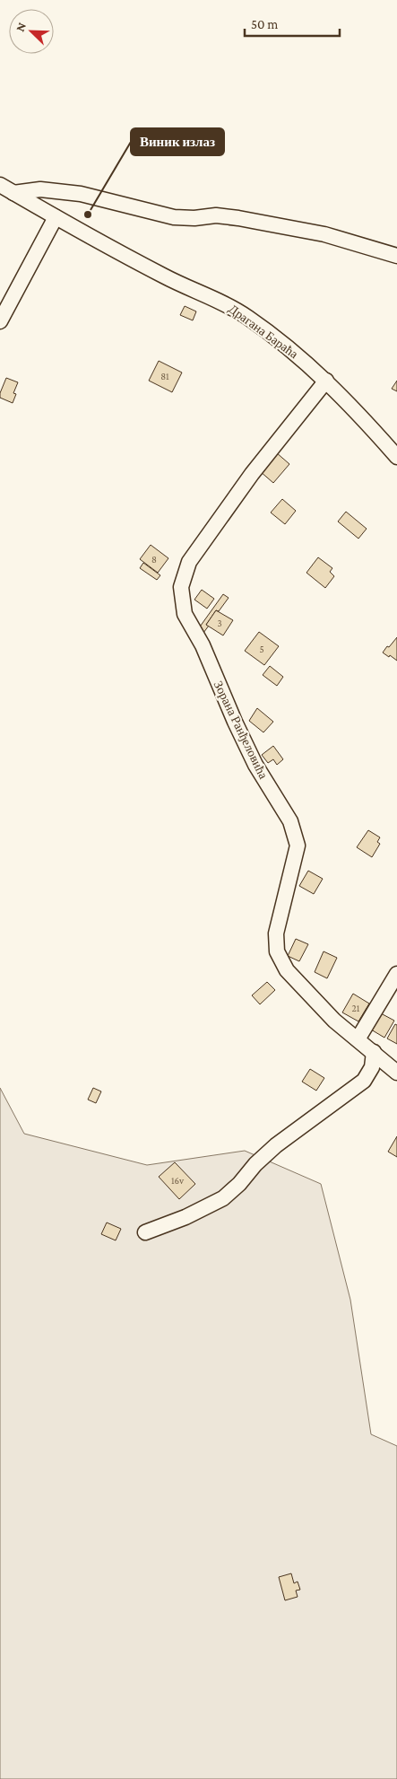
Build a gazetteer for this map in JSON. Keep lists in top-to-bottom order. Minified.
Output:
{"streets":{"street":["Драгана Бараћа","Зорана Ранђеловића"]},"crossings":[["Драгана Бараћа","Зорана Ранђеловића"]],"places":["Виник излаз"],"house_numbers":["81","8","3","5","21","16v"],"scale_bar":"50 m","north":"top left"}
